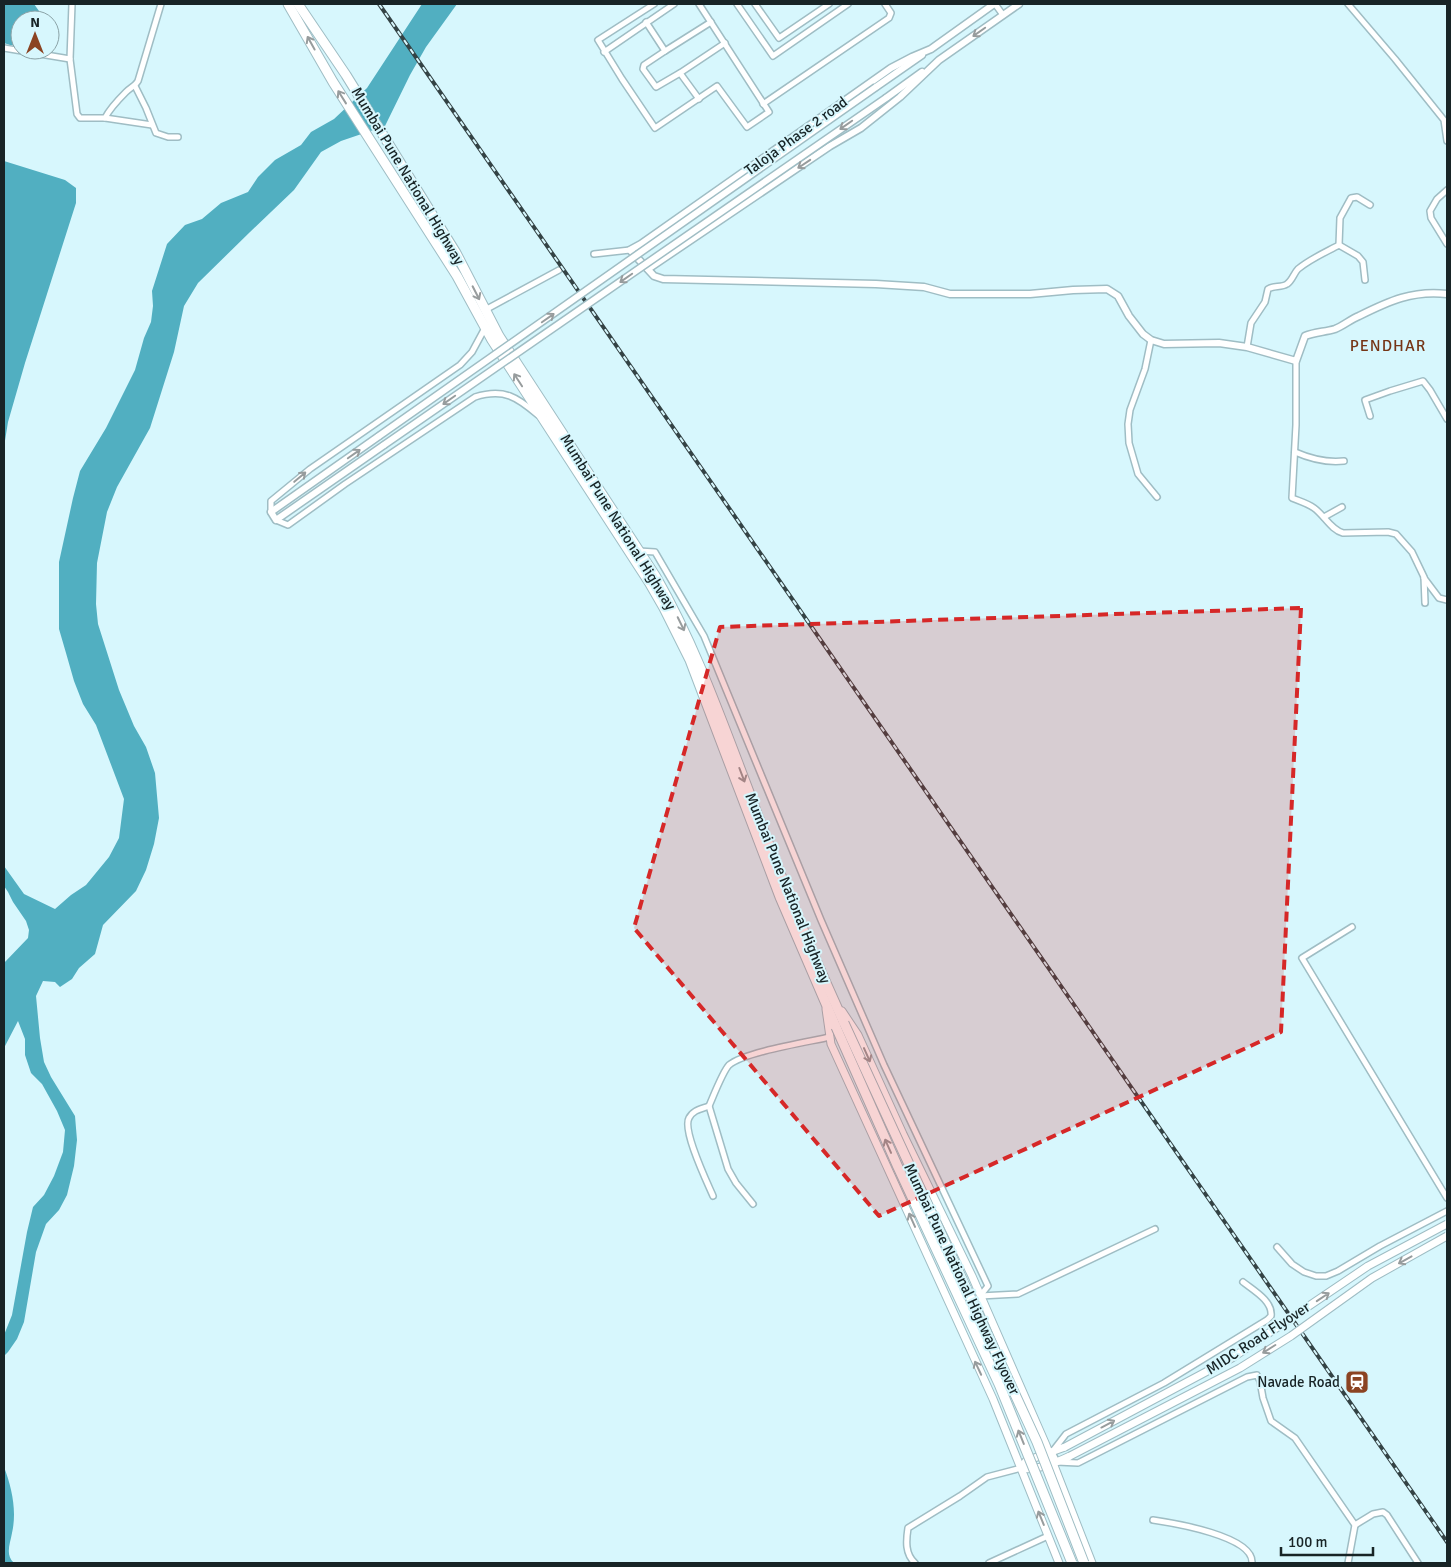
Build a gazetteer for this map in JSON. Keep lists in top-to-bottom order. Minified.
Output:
{"streets":{"highway":["Mumbai Pune National Highway","Mumbai Pune National Highway Flyover"],"main road":["MIDC Road Flyover"],"street":["Taloja Phase 2 road"]},"crossings":[["Mumbai Pune National Highway","Mumbai Pune National Highway Flyover"]],"districts":["PENDHAR"],"places":{"station":["Navade Road"]},"scale_bar":"100 m","north":"top"}
